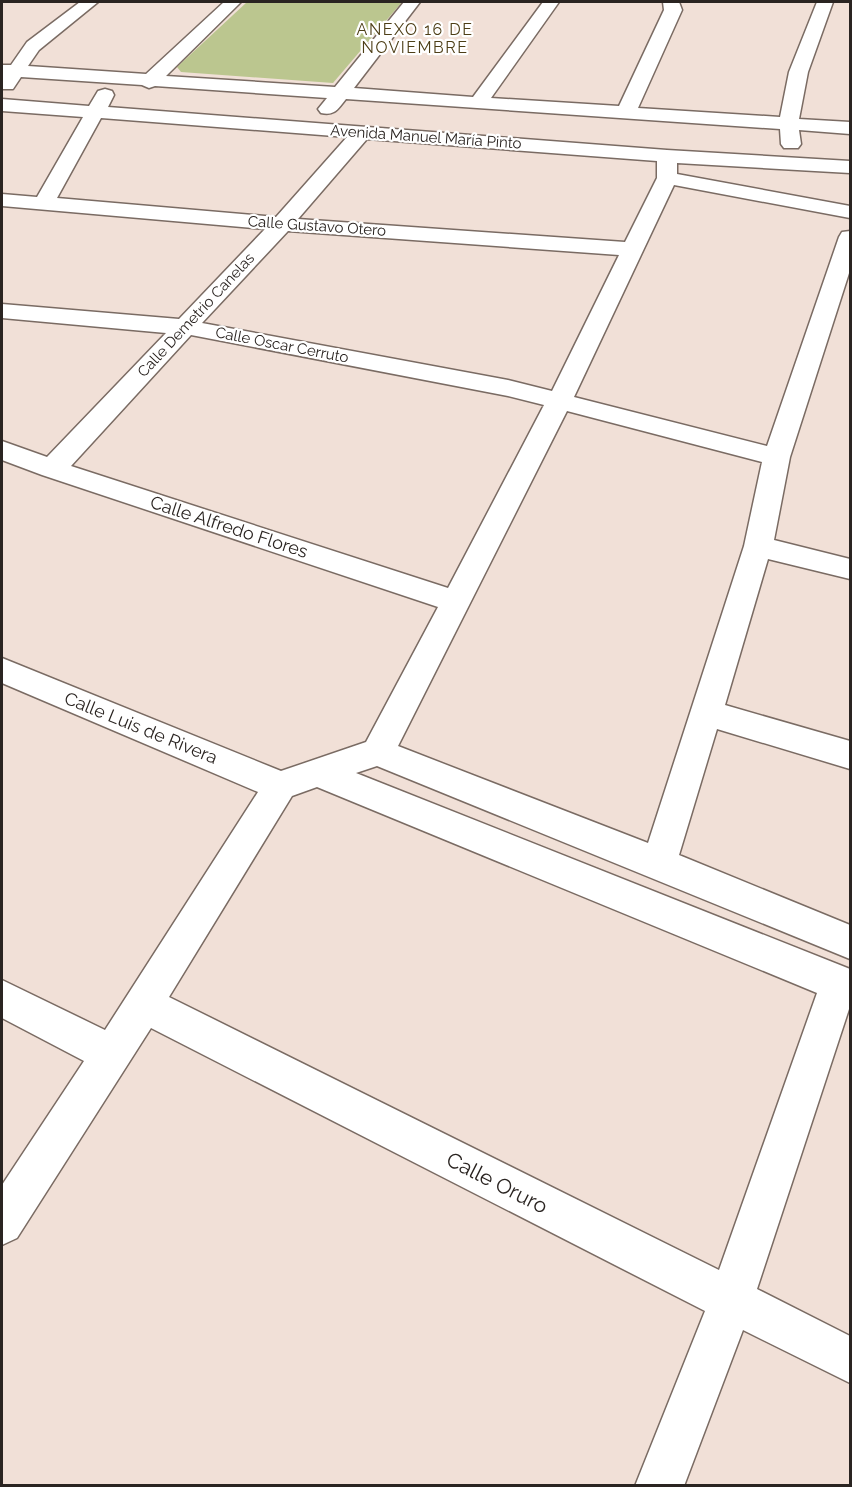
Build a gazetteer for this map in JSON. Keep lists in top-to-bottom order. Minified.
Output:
{"streets":{"street":["Avenida Manuel María Pinto","Calle Gustavo Otero","Calle Demetrio Canelas","Calle Oscar Cerruto","Calle Alfredo Flores","Calle Luis de Rivera","Calle Oruro"]},"crossings":[["Avenida Manuel María Pinto","Calle Demetrio Canelas"],["Calle Gustavo Otero","Calle Demetrio Canelas"],["Calle Demetrio Canelas","Calle Oscar Cerruto"],["Calle Demetrio Canelas","Calle Alfredo Flores"]],"districts":["ANEXO 16 DE NOVIEMBRE"]}
